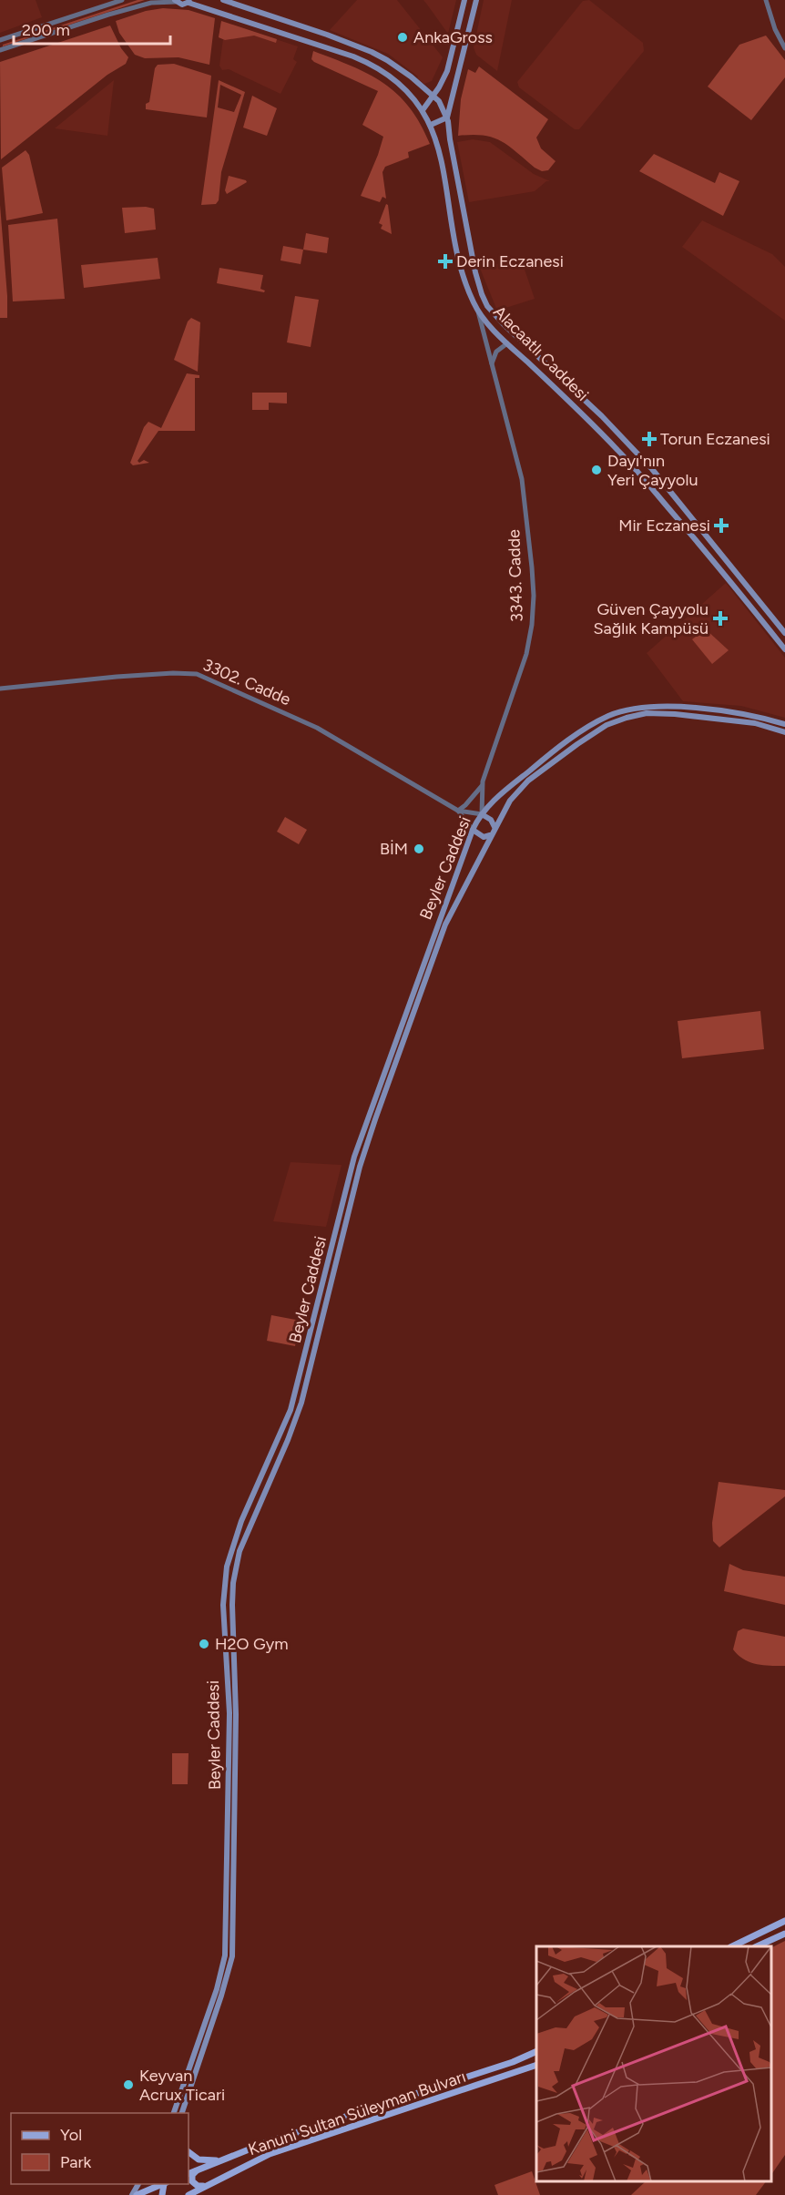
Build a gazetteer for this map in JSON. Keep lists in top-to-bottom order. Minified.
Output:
{"streets":{"main road":["Alacaatlı Caddesi","Beyler Caddesi","Kanuni Sultan Süleyman Bulvarı"],"street":["3343. Cadde","3302. Cadde"]},"crossings":[["Alacaatlı Caddesi","3343. Cadde"],["3343. Cadde","3302. Cadde"],["3343. Cadde","Beyler Caddesi"],["3302. Cadde","Beyler Caddesi"]],"places":{"other":["AnkaGross","Dayı'nın Yeri Çayyolu","BİM","H2O Gym","Keyvan Acrux Ticari"],"health":["Derin Eczanesi","Torun Eczanesi","Mir Eczanesi","Güven Çayyolu Sağlık Kampüsü"]},"legend":["Yol","Park"],"scale_bar":"200 m"}
